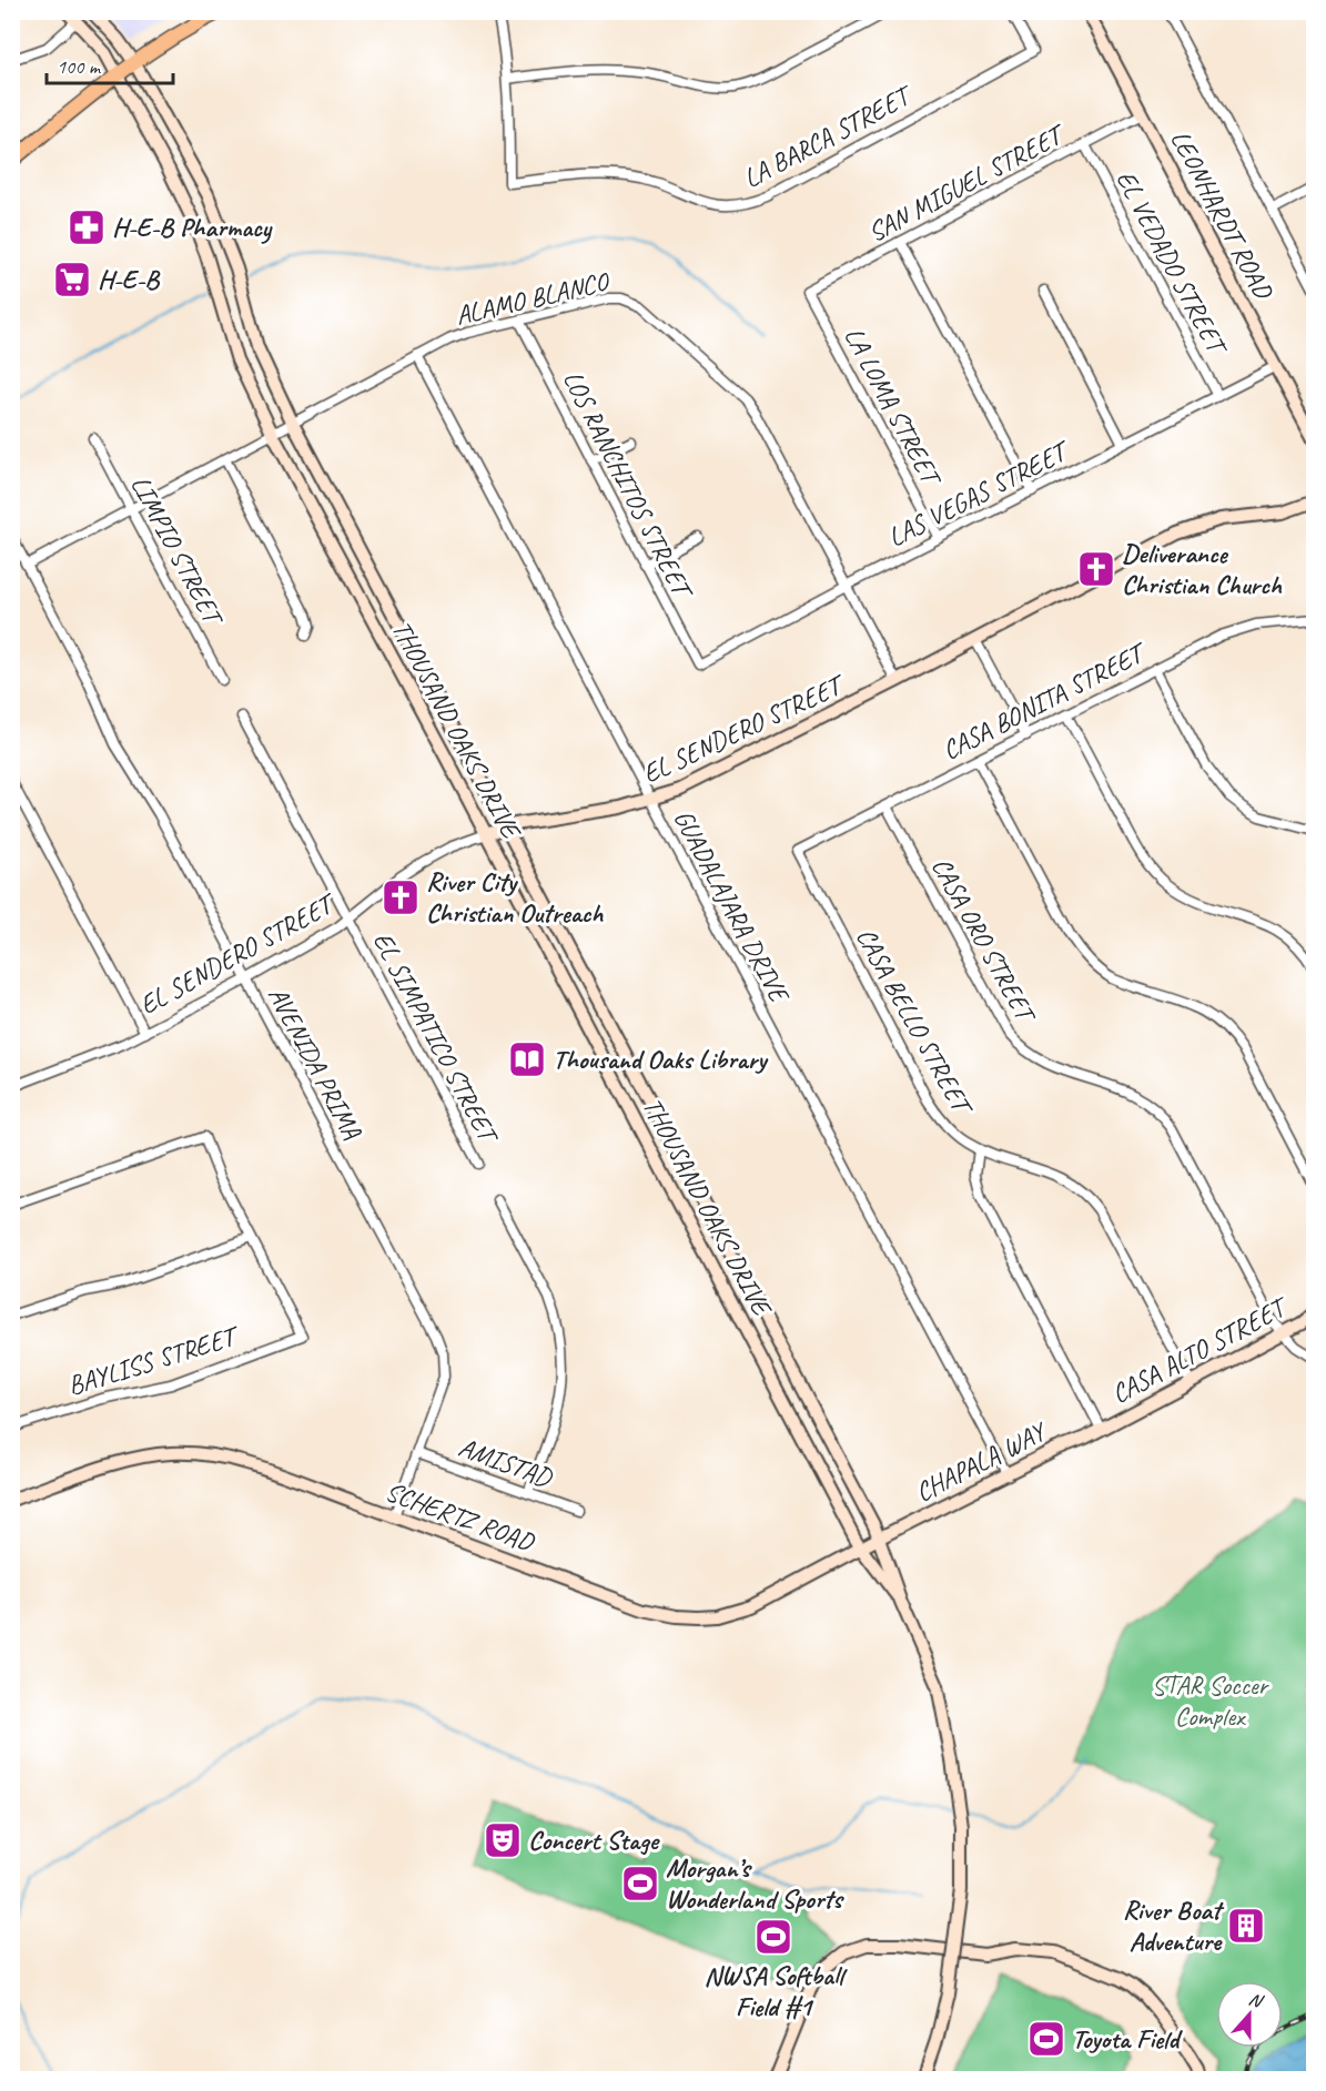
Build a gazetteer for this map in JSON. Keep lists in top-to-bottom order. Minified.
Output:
{"streets":{"main road":["LEONHARDT ROAD","THOUSAND OAKS DRIVE","EL SENDERO STREET","CASA ALTO STREET","CHAPALA WAY","SCHERTZ ROAD"],"street":["LA BARCA STREET","SAN MIGUEL STREET","EL VEDADO STREET","ALAMO BLANCO","LA LOMA STREET","LOS RANCHITOS STREET","LAS VEGAS STREET","LIMPIO STREET","CASA BONITA STREET","GUADALAJARA DRIVE","CASA ORO STREET","CASA BELLO STREET","EL SIMPATICO STREET","AVENIDA PRIMA","BAYLISS STREET","AMISTAD"]},"crossings":[["SAN MIGUEL STREET","LEONHARDT ROAD"],["SAN MIGUEL STREET","EL VEDADO STREET"],["SAN MIGUEL STREET","LA LOMA STREET"],["LEONHARDT ROAD","LAS VEGAS STREET"],["EL VEDADO STREET","LAS VEGAS STREET"],["ALAMO BLANCO","LOS RANCHITOS STREET"],["ALAMO BLANCO","LAS VEGAS STREET"],["ALAMO BLANCO","LIMPIO STREET"],["ALAMO BLANCO","THOUSAND OAKS DRIVE"],["ALAMO BLANCO","EL SENDERO STREET"],["ALAMO BLANCO","GUADALAJARA DRIVE"],["ALAMO BLANCO","AVENIDA PRIMA"],["LA LOMA STREET","LAS VEGAS STREET"],["LOS RANCHITOS STREET","LAS VEGAS STREET"],["CASA BONITA STREET","CASA ORO STREET"],["CASA BONITA STREET","CASA BELLO STREET"],["THOUSAND OAKS DRIVE","EL SENDERO STREET"],["THOUSAND OAKS DRIVE","CHAPALA WAY"],["THOUSAND OAKS DRIVE","SCHERTZ ROAD"],["EL SENDERO STREET","GUADALAJARA DRIVE"],["EL SENDERO STREET","EL SIMPATICO STREET"],["EL SENDERO STREET","AVENIDA PRIMA"],["GUADALAJARA DRIVE","CHAPALA WAY"],["CASA ORO STREET","CASA ALTO STREET"],["CASA BELLO STREET","CASA ALTO STREET"],["AVENIDA PRIMA","AMISTAD"],["AVENIDA PRIMA","SCHERTZ ROAD"],["CASA ALTO STREET","CHAPALA WAY"],["CHAPALA WAY","SCHERTZ ROAD"]],"parks":["STAR Soccer Complex"],"places":{"pharmacy":["H-E-B Pharmacy"],"supermarket":["H-E-B"],"church":["Deliverance Christian Church","River City Christian Outreach"],"library":["Thousand Oaks Library"],"theatre":["Concert Stage"],"sports":["Morgan’s Wonderland Sports","NWSA Softball Field #1","Toyota Field"],"building":["River Boat Adventure"]},"scale_bar":"100 m","north":"top"}
